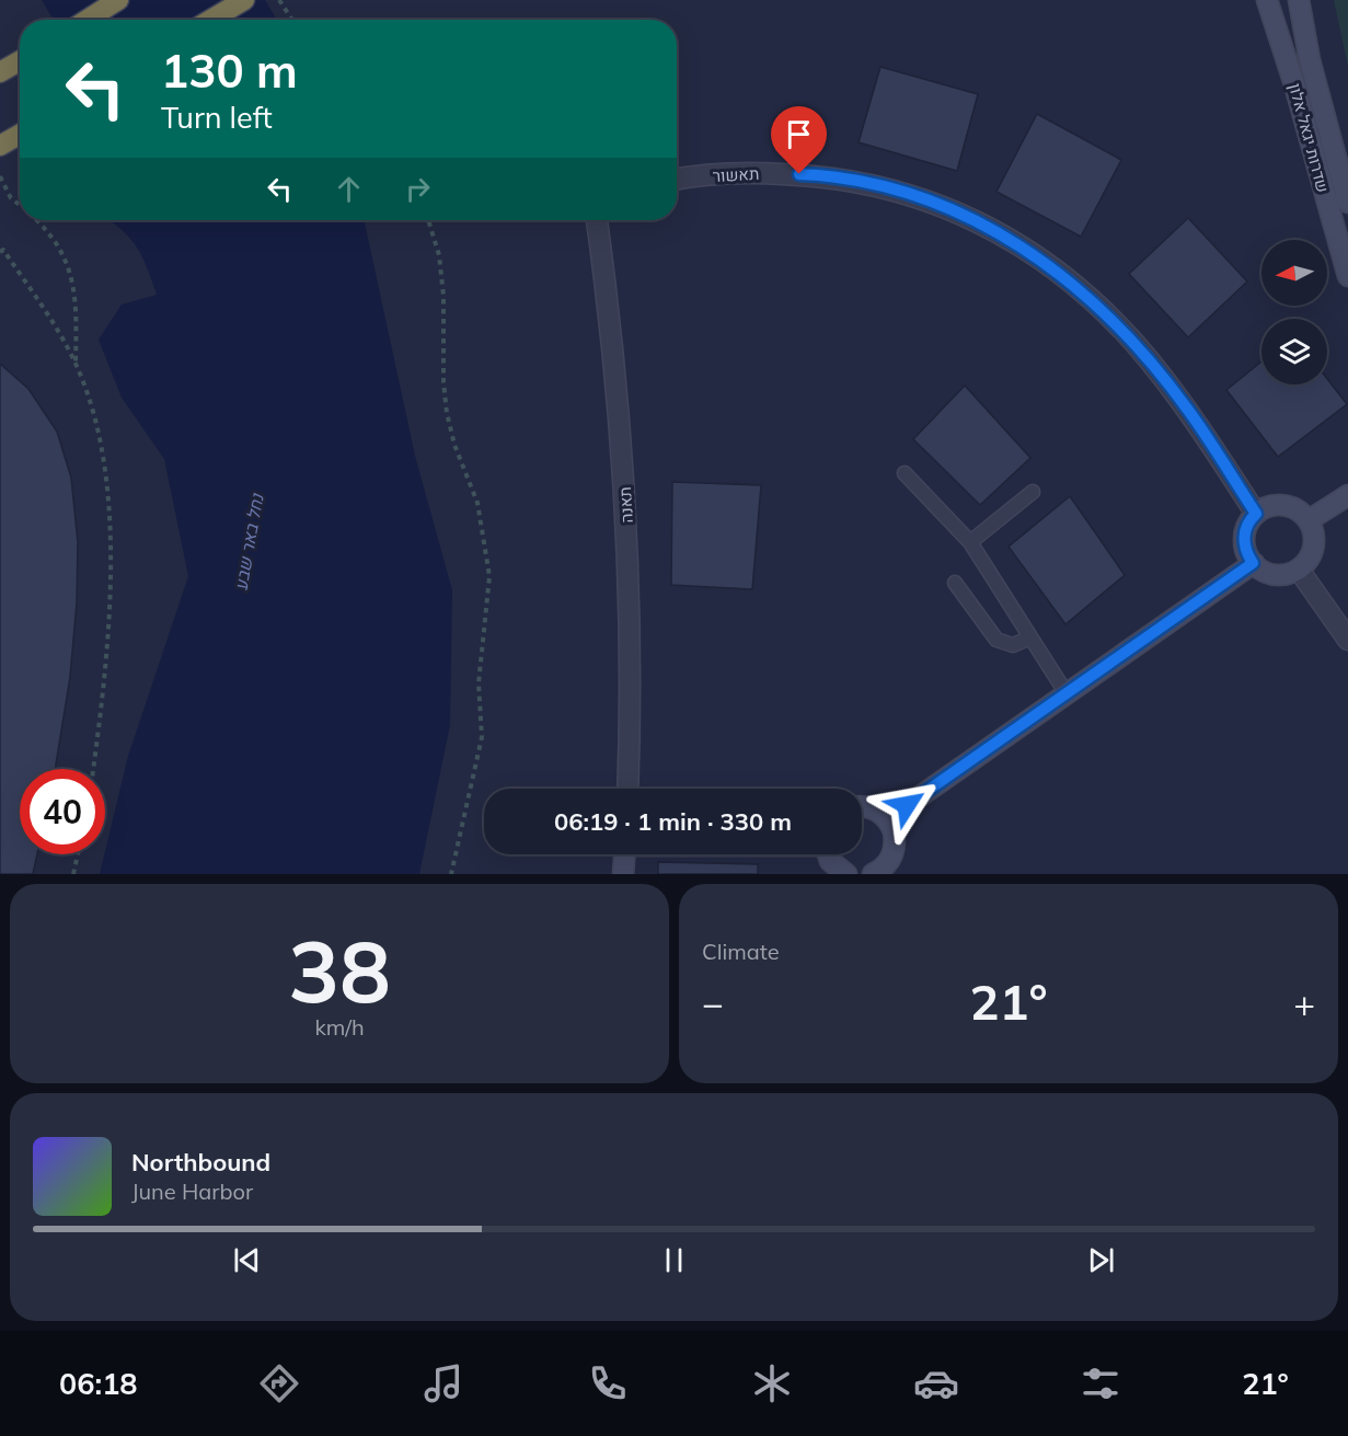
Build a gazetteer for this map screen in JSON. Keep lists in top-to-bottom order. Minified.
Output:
{"streets":{"street":["שדרות יגאל אלון","תאשור","תאנה"]},"water":["נחל באר שבע"],"north":"left","page":{"turn":["130 m","Turn left"],"limit":"40","trip":"06:19 · 1 min · 330 m","tile":[["38","km/h"],"Climate"],"heat":["−","21°","+"],"song":["Northbound","June Harbor"],"tabs":["06:18","21°"]}}
